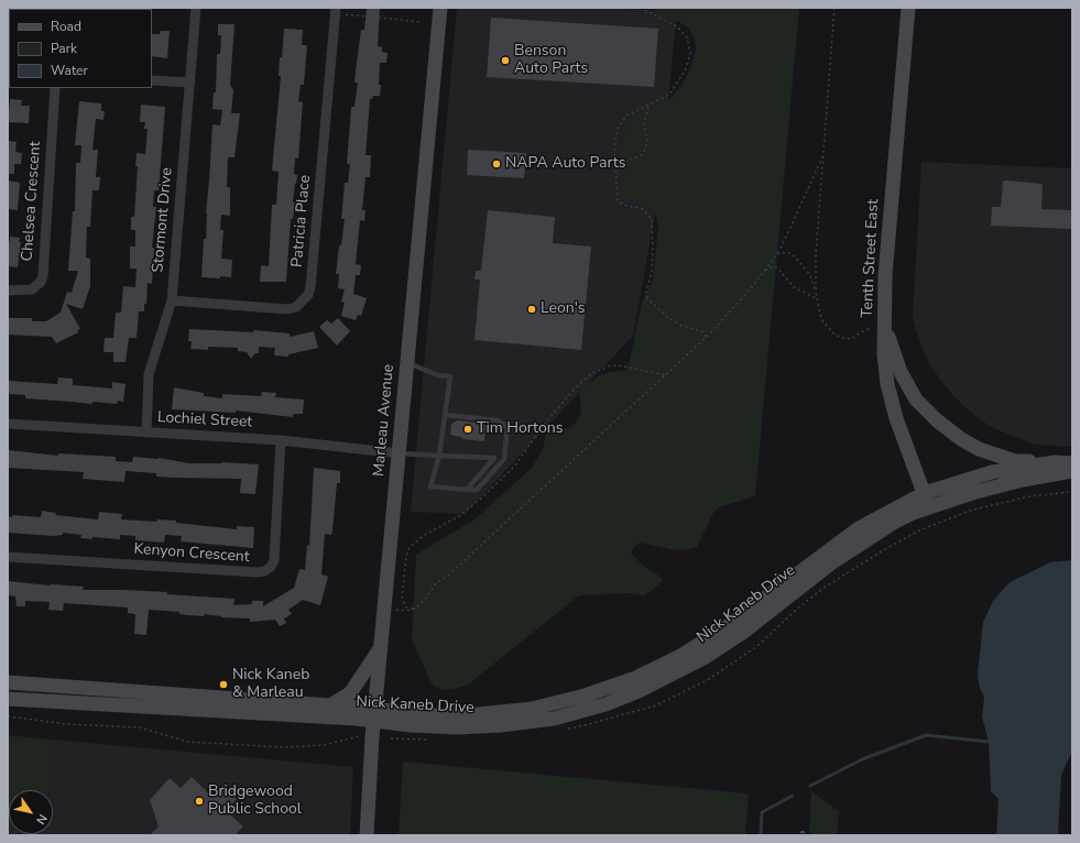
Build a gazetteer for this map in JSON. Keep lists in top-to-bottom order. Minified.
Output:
{"streets":{"street":["Chelsea Crescent","Stormont Drive","Patricia Place","Tenth Street East","Lochiel Street","Marleau Avenue","Kenyon Crescent","Nick Kaneb Drive"]},"crossings":[["Stormont Drive","Patricia Place"],["Stormont Drive","Lochiel Street"],["Tenth Street East","Nick Kaneb Drive"],["Lochiel Street","Marleau Avenue"],["Lochiel Street","Kenyon Crescent"],["Marleau Avenue","Nick Kaneb Drive"]],"places":["Benson Auto Parts","NAPA Auto Parts","Leon's","Tim Hortons","Nick Kaneb & Marleau","Bridgewood Public School"],"legend":["Road","Park","Water"],"north":"bottom right"}
